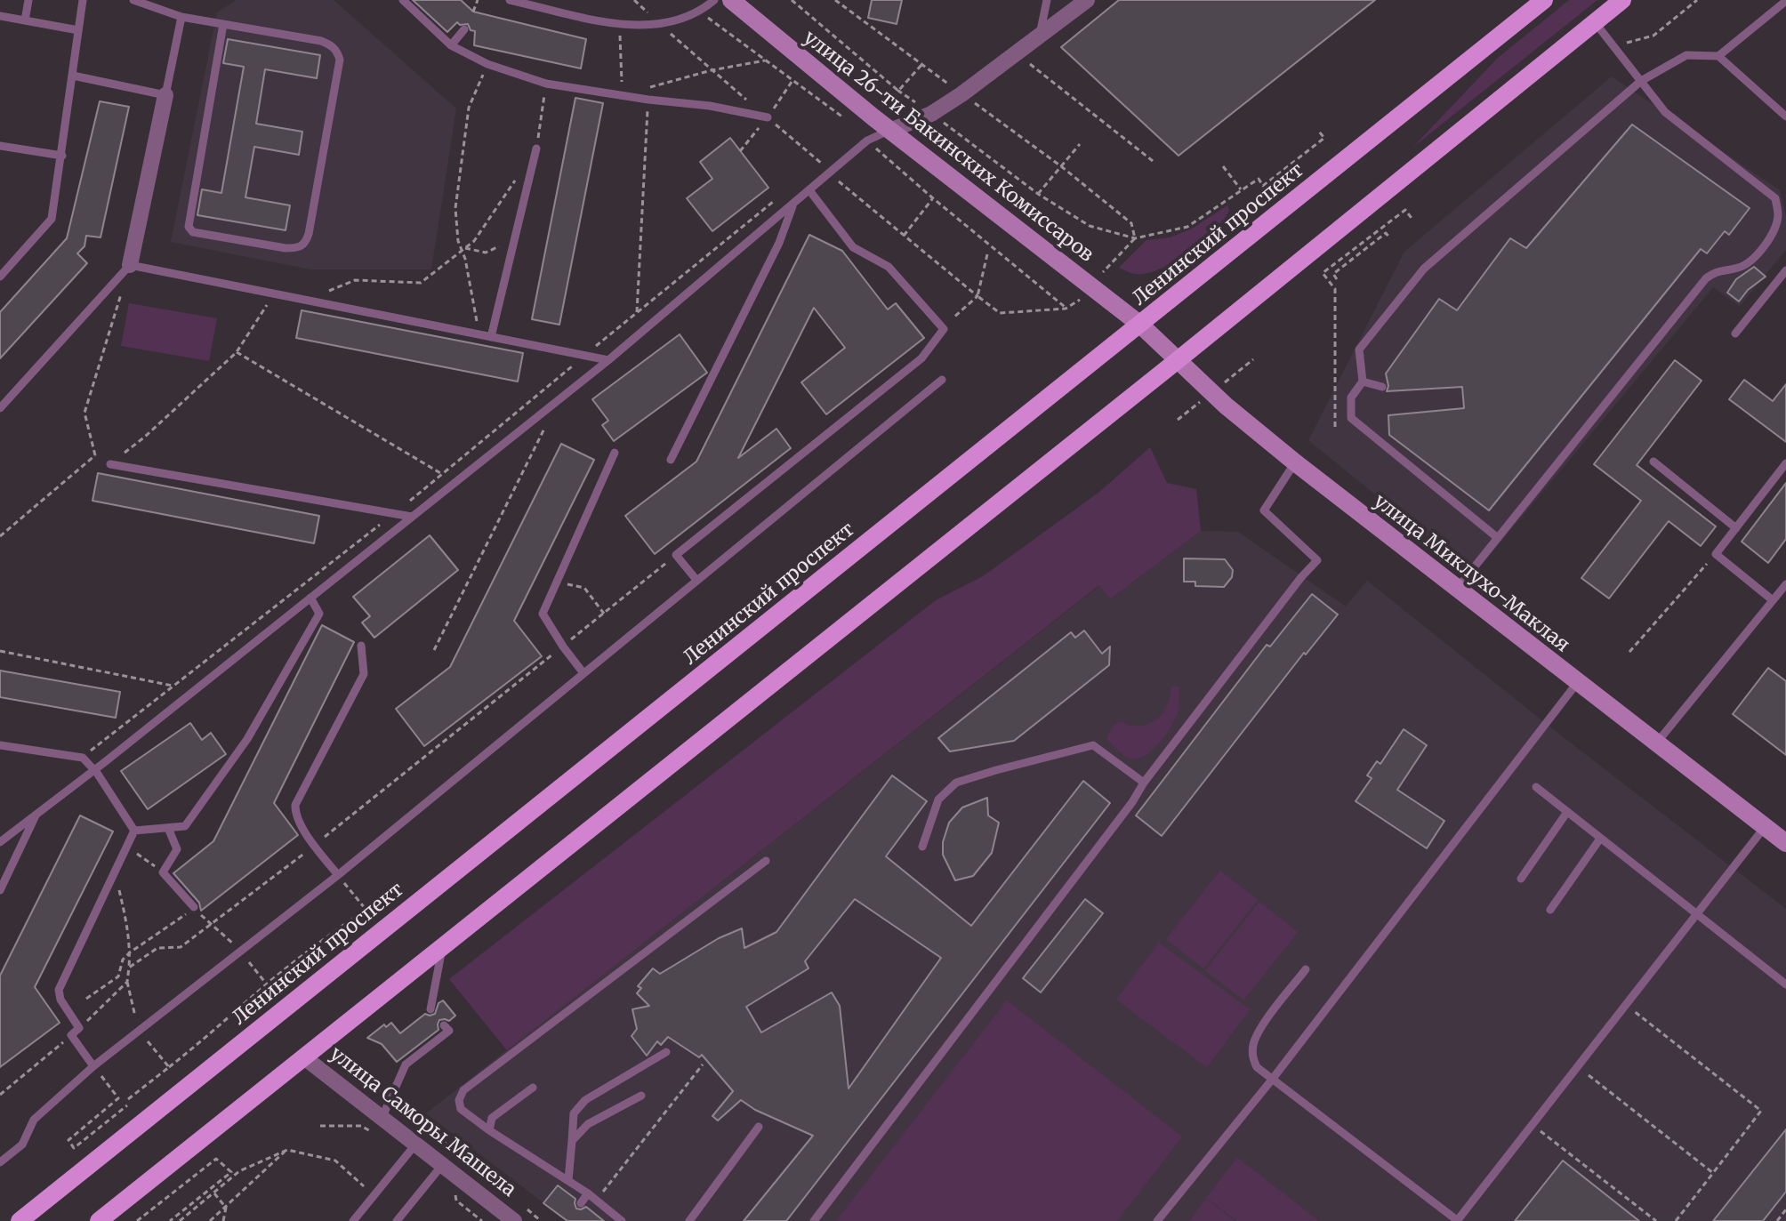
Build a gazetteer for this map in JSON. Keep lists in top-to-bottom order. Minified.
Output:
{"streets":{"main road":["улица 26-ти Бакинских Комиссаров","Ленинский проспект","улица Миклухо-Маклая"],"street":["улица Саморы Машела"]},"crossings":[["улица 26-ти Бакинских Комиссаров","Ленинский проспект"],["улица 26-ти Бакинских Комиссаров","улица Миклухо-Маклая"],["Ленинский проспект","улица Миклухо-Маклая"]]}
